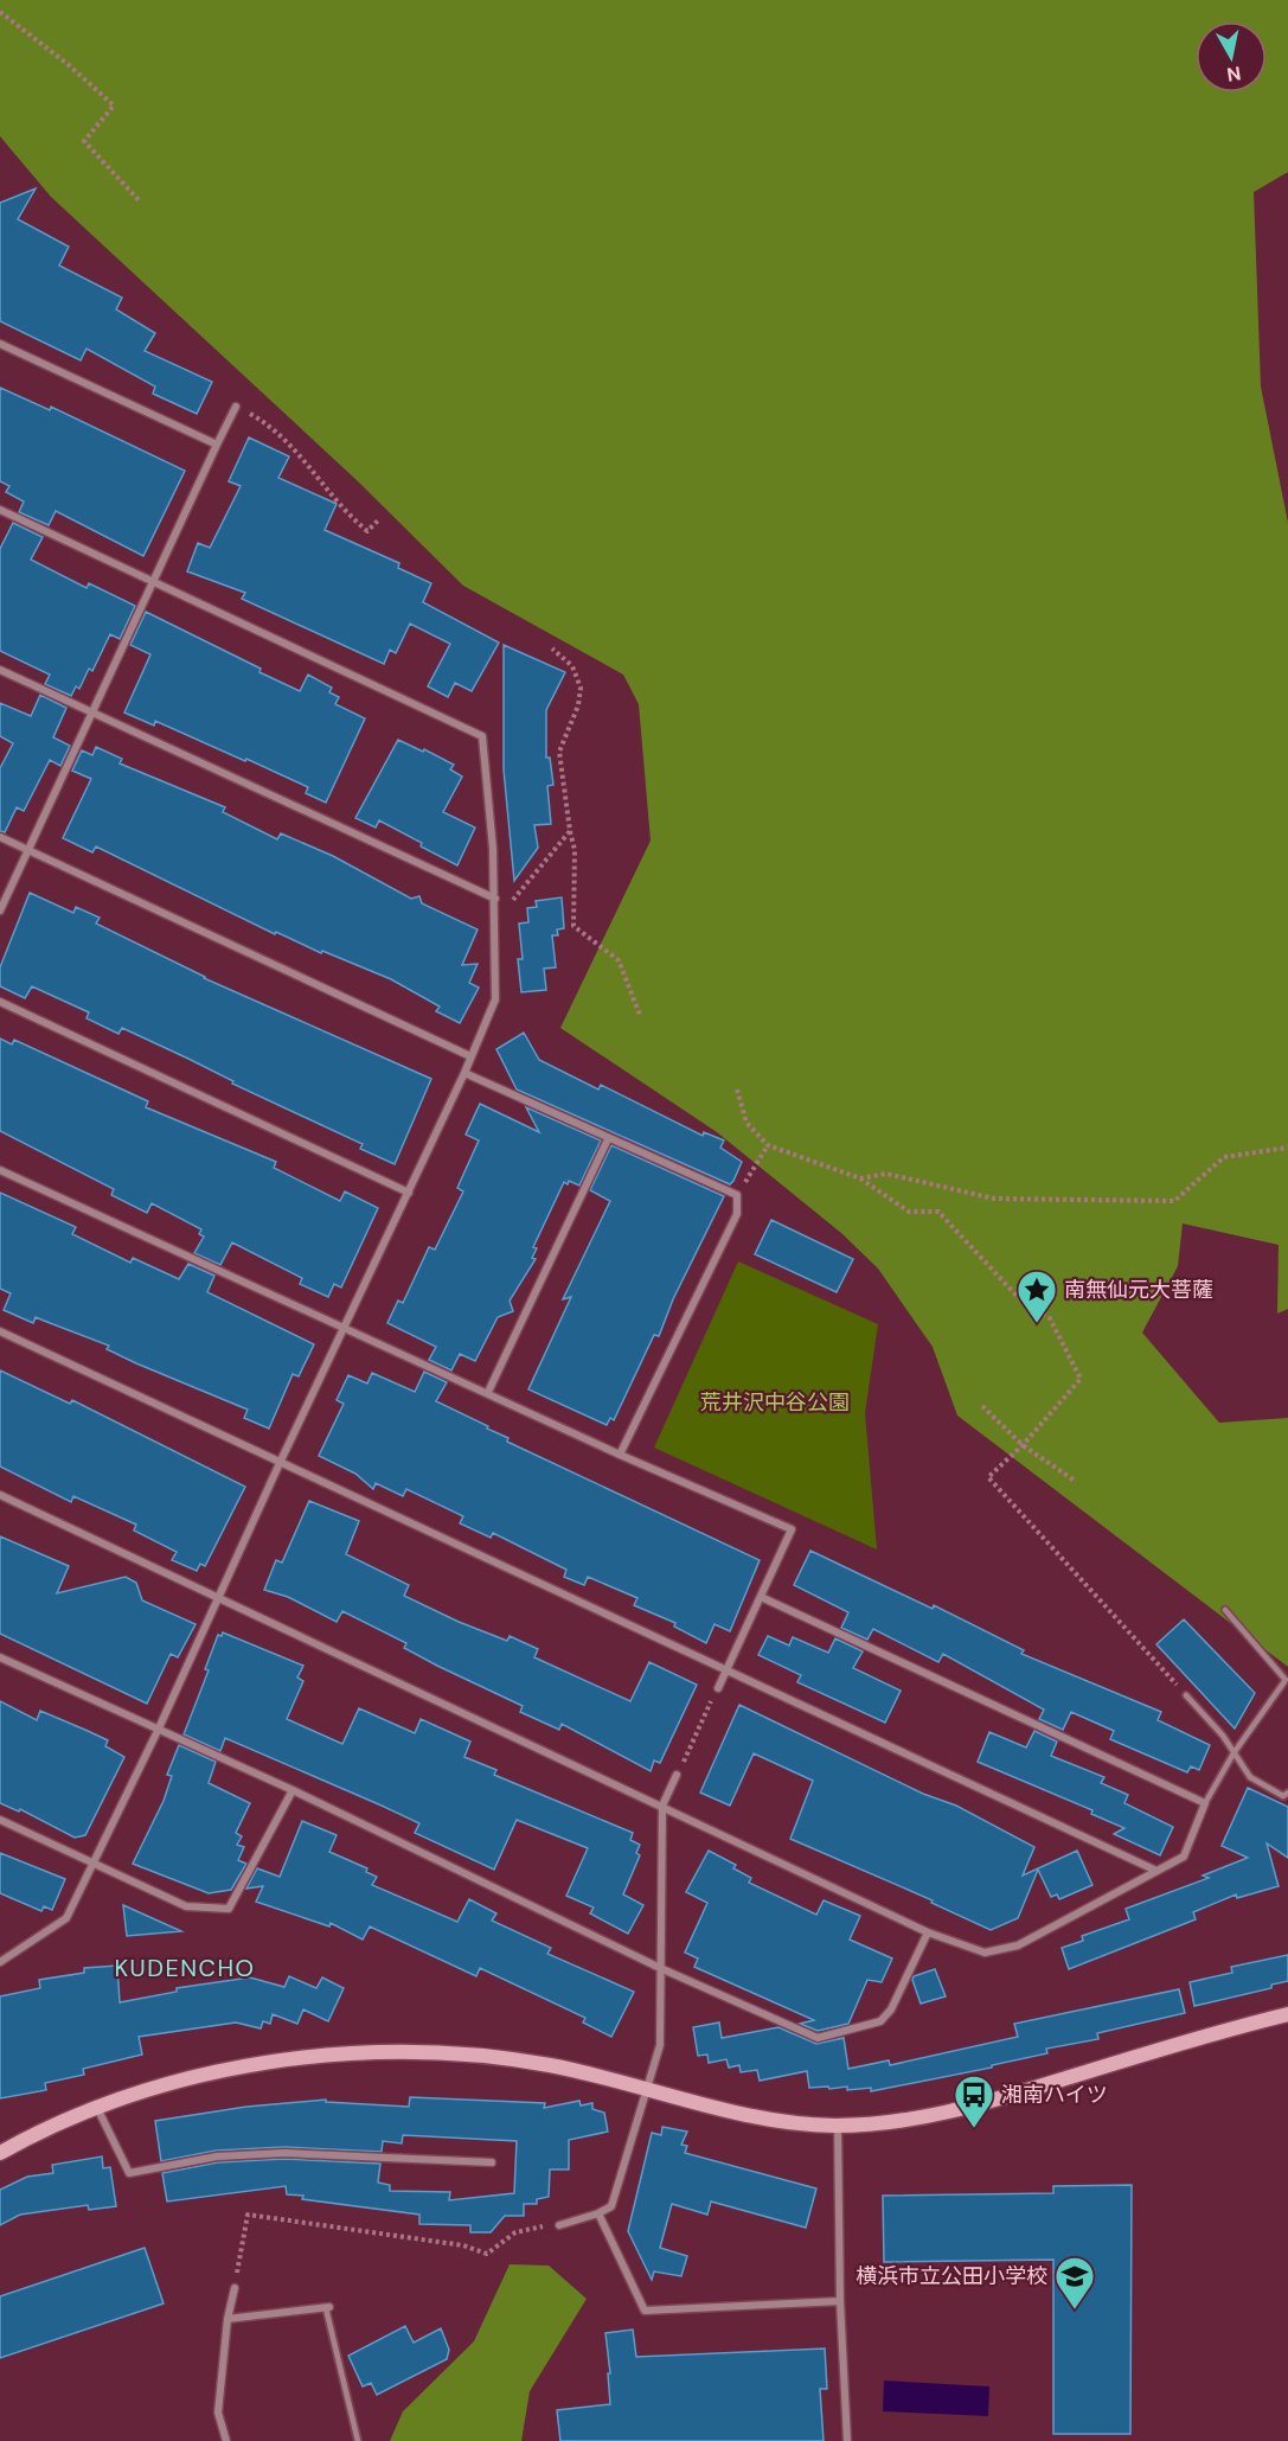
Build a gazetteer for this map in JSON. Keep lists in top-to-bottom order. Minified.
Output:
{"districts":["KUDENCHO"],"parks":["荒井沢中谷公園"],"places":{"place":["南無仙元大菩薩"],"bus stop":["湘南ハイツ"],"school or university":["横浜市立公田小学校"]},"north":"bottom"}
